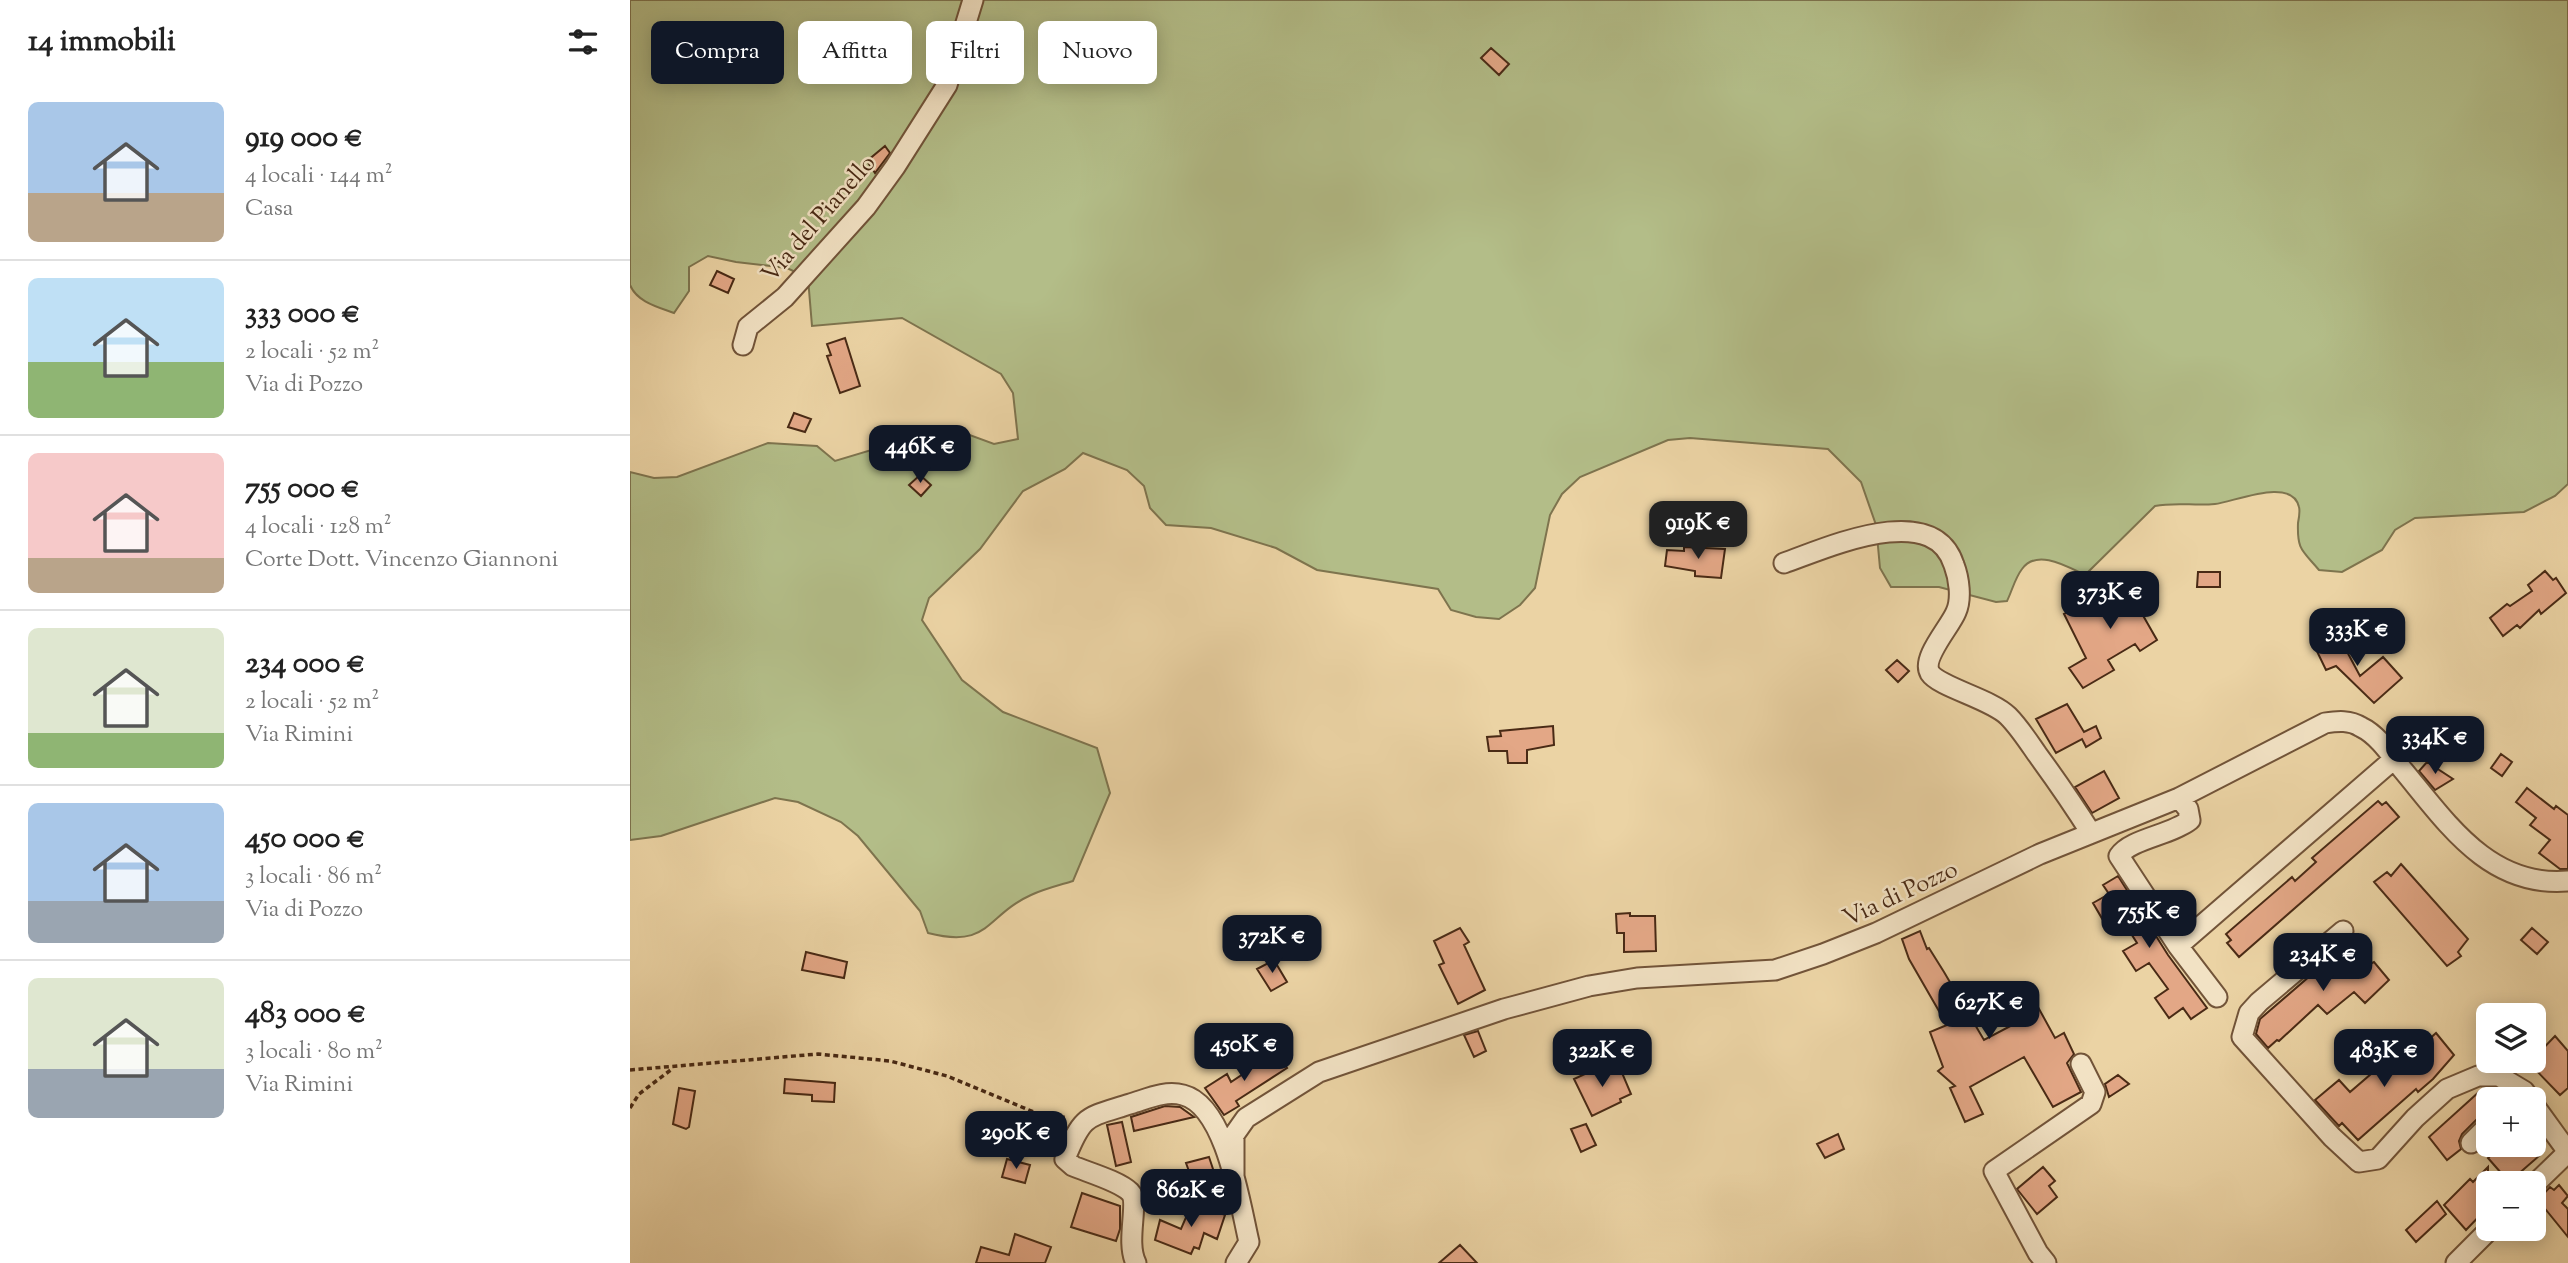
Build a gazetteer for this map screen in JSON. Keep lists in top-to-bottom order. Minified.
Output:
{"streets":{"street":["Via del Pianello","Via di Pozzo"]},"page":{"heading":"14 immobili","chip":["Compra","Affitta","Filtri","Nuovo"],"list":[{"name":"919 000 €","note":"4 locali · 144 m² · Casa"},{"name":"333 000 €","note":"2 locali · 52 m² · Via di Pozzo"},{"name":"755 000 €","note":"4 locali · 128 m² · Corte Dott. Vincenzo Giannoni"},{"name":"234 000 €","note":"2 locali · 52 m² · Via Rimini"},{"name":"450 000 €","note":"3 locali · 86 m² · Via di Pozzo"},{"name":"483 000 €","note":"3 locali · 80 m² · Via Rimini"}],"price":["446K €","919K €","373K €","333K €","334K €","755K €","372K €","234K €","627K €","450K €","322K €","483K €","290K €","862K €"],"map_buttons":["+","−"]}}
